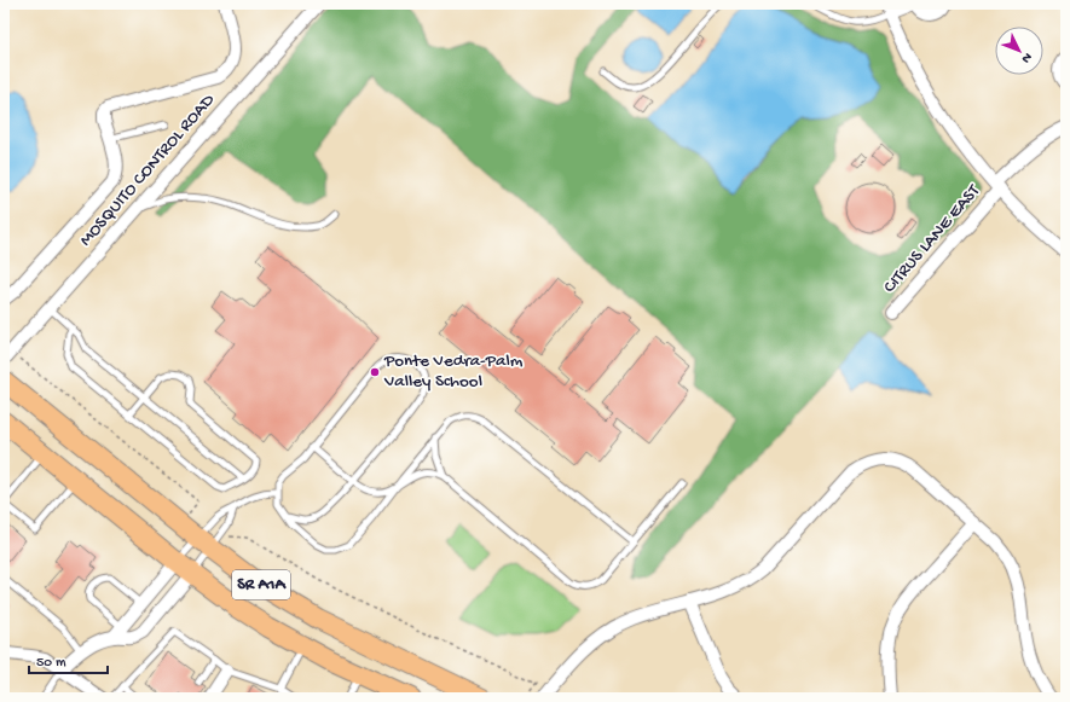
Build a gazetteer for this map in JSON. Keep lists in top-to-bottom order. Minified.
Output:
{"streets":{"main road":["SR A1A"],"street":["MOSQUITO CONTROL ROAD","CITRUS LANE EAST"]},"places":["Ponte Vedra-Palm Valley School"],"scale_bar":"50 m","north":"bottom right"}
